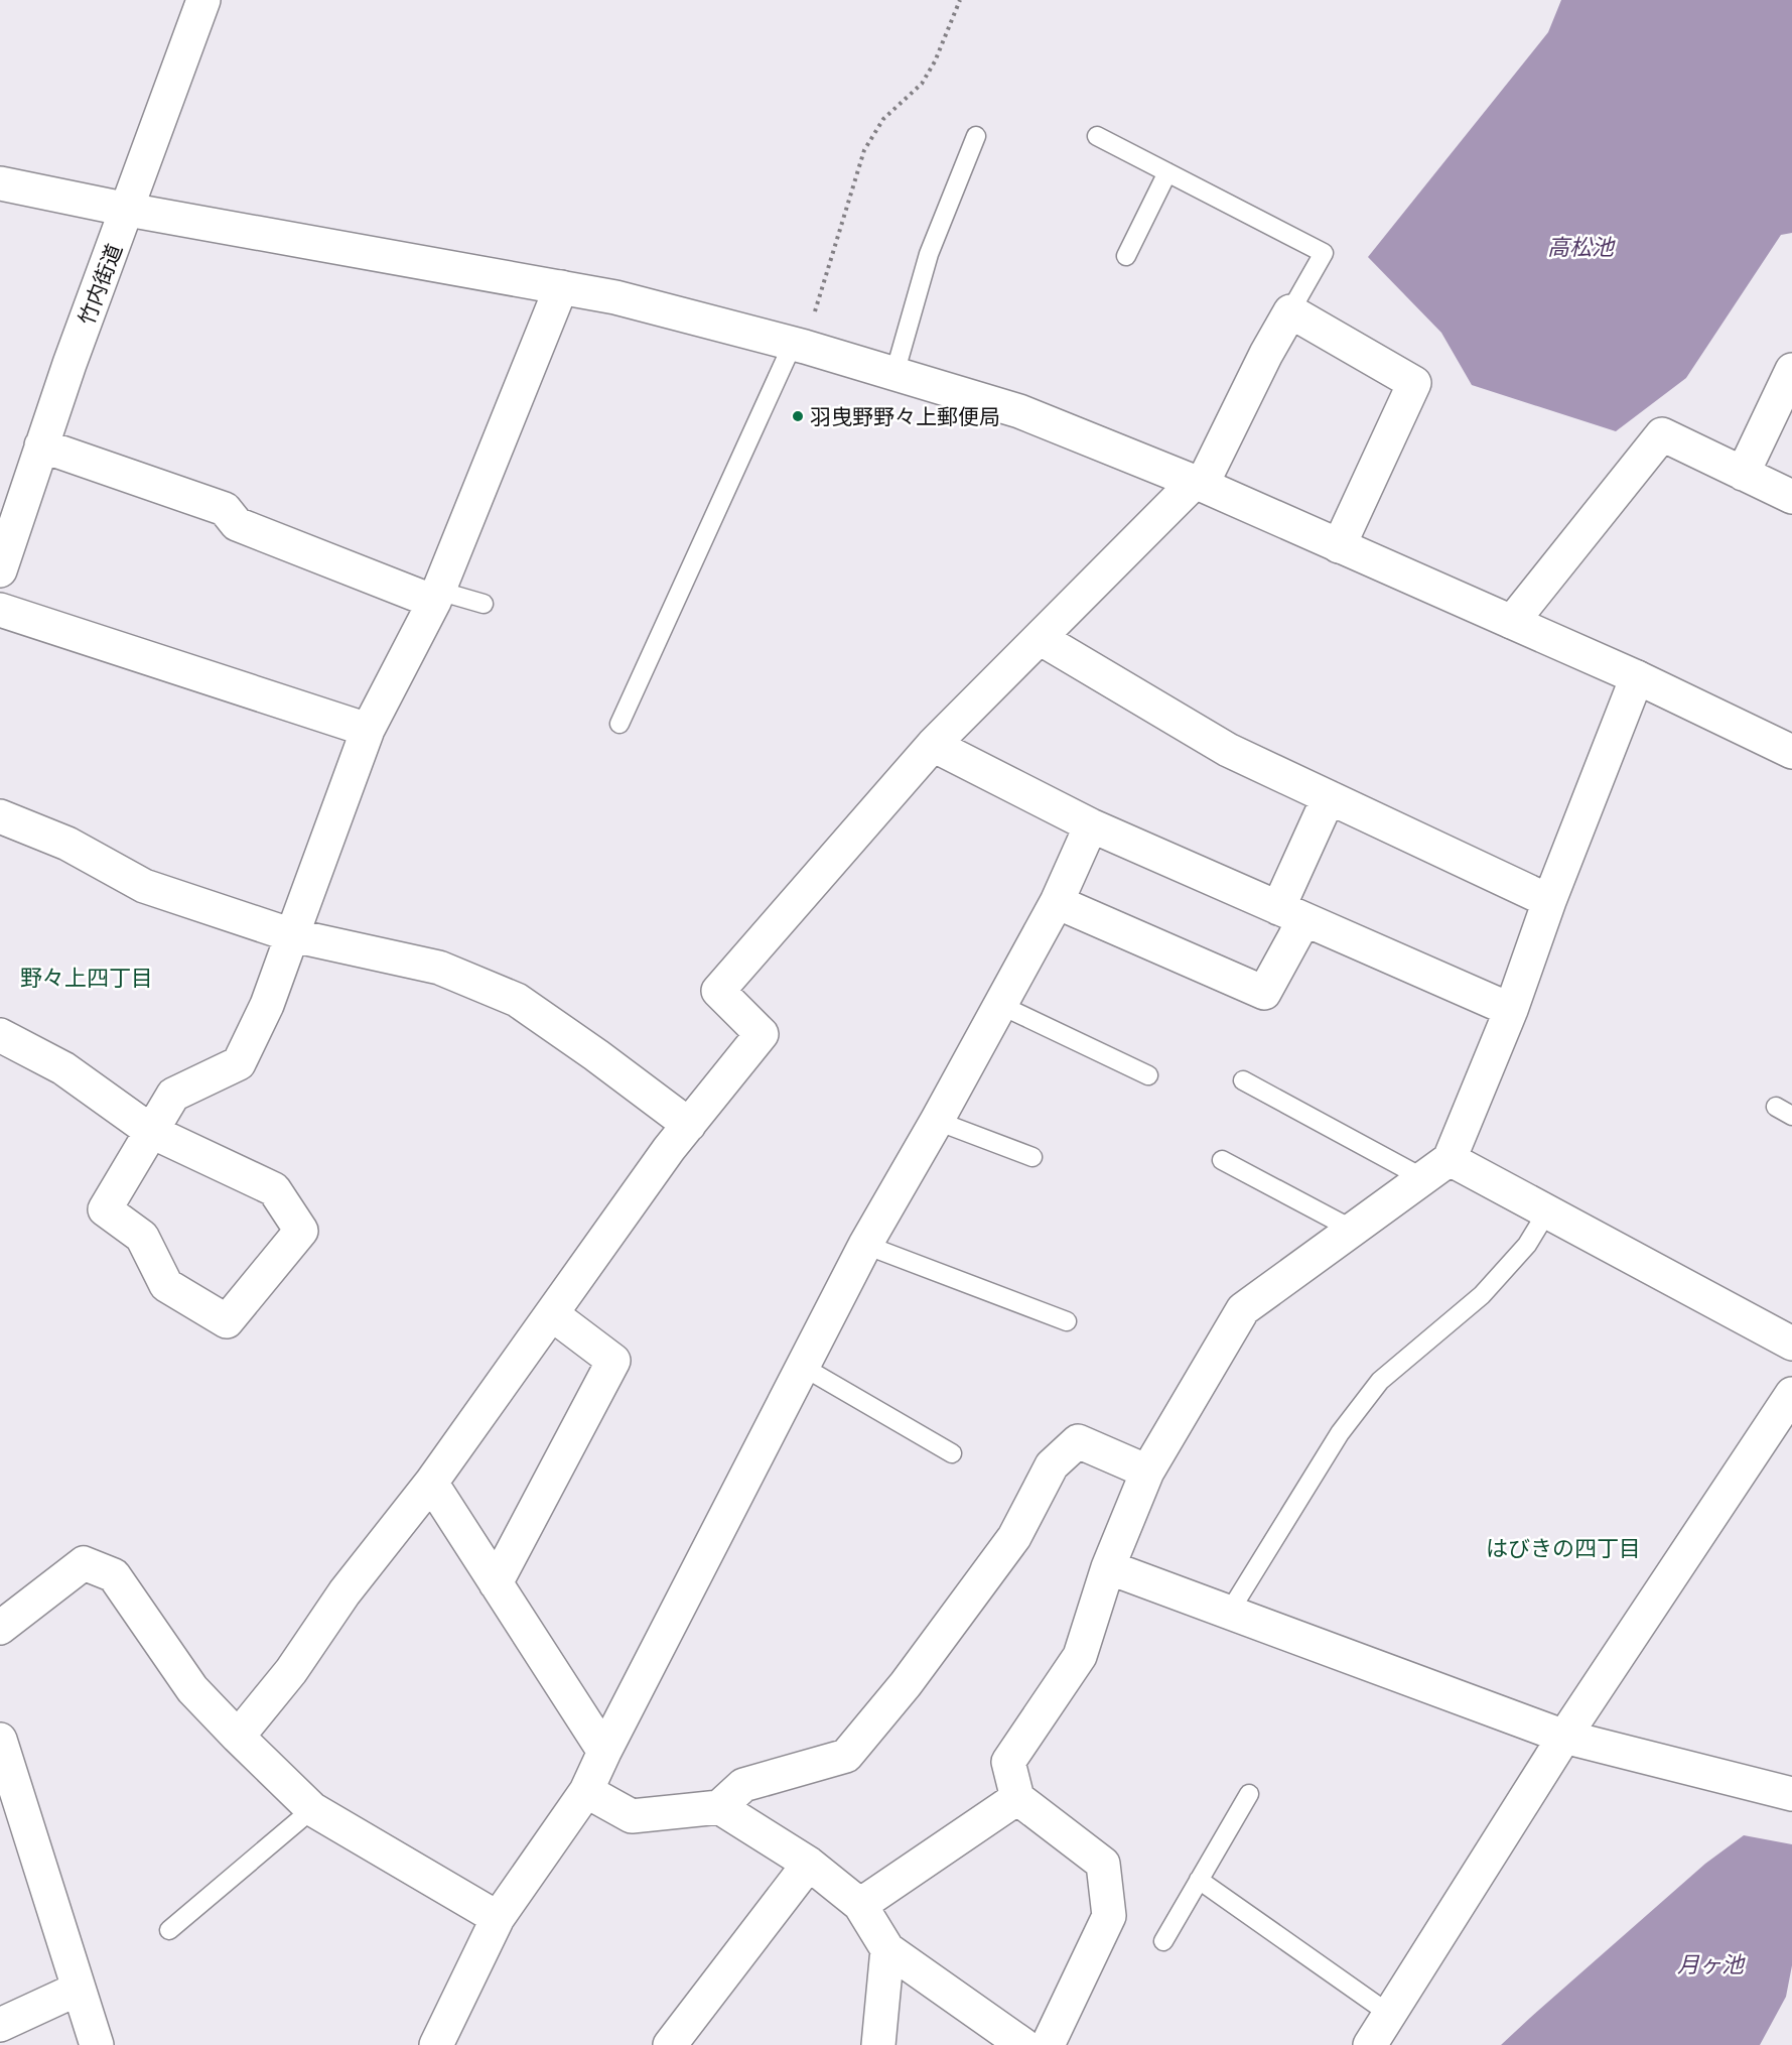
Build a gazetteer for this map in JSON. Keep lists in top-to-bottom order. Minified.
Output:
{"streets":{"street":["竹内街道"]},"districts":["野々上四丁目","はびきの四丁目"],"water":["高松池","月ヶ池"],"places":["羽曳野野々上郵便局"]}
